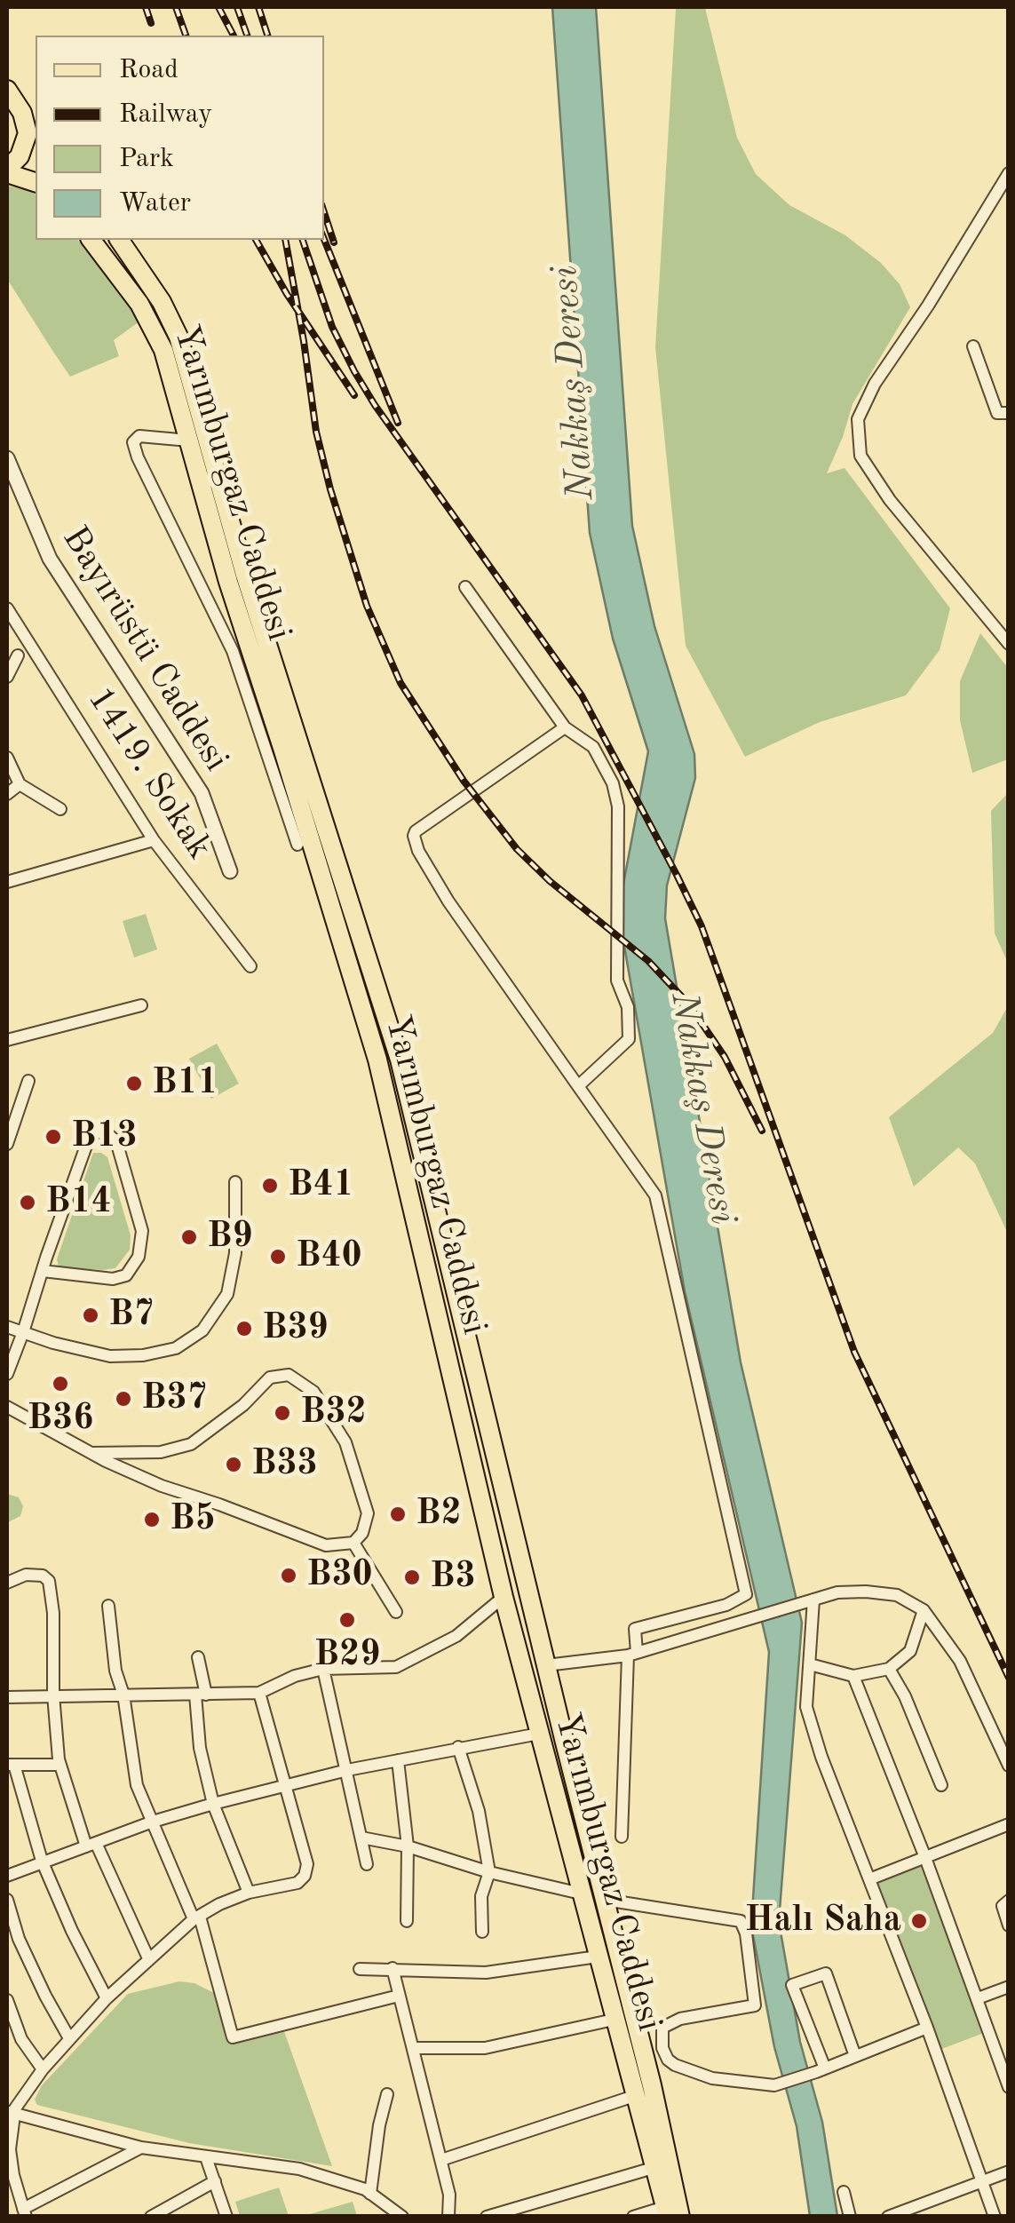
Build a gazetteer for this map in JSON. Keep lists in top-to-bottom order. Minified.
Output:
{"streets":{"main road":["Yarımburgaz Caddesi"],"street":["Bayırüstü Caddesi","1419. Sokak"]},"water":["Nakkaş Deresi"],"places":["B11","B13","B41","B14","B9","B40","B7","B39","B36","B37","B32","B33","B2","B5","B30","B3","B29","Halı Saha"],"legend":["Road","Railway","Park","Water"]}
